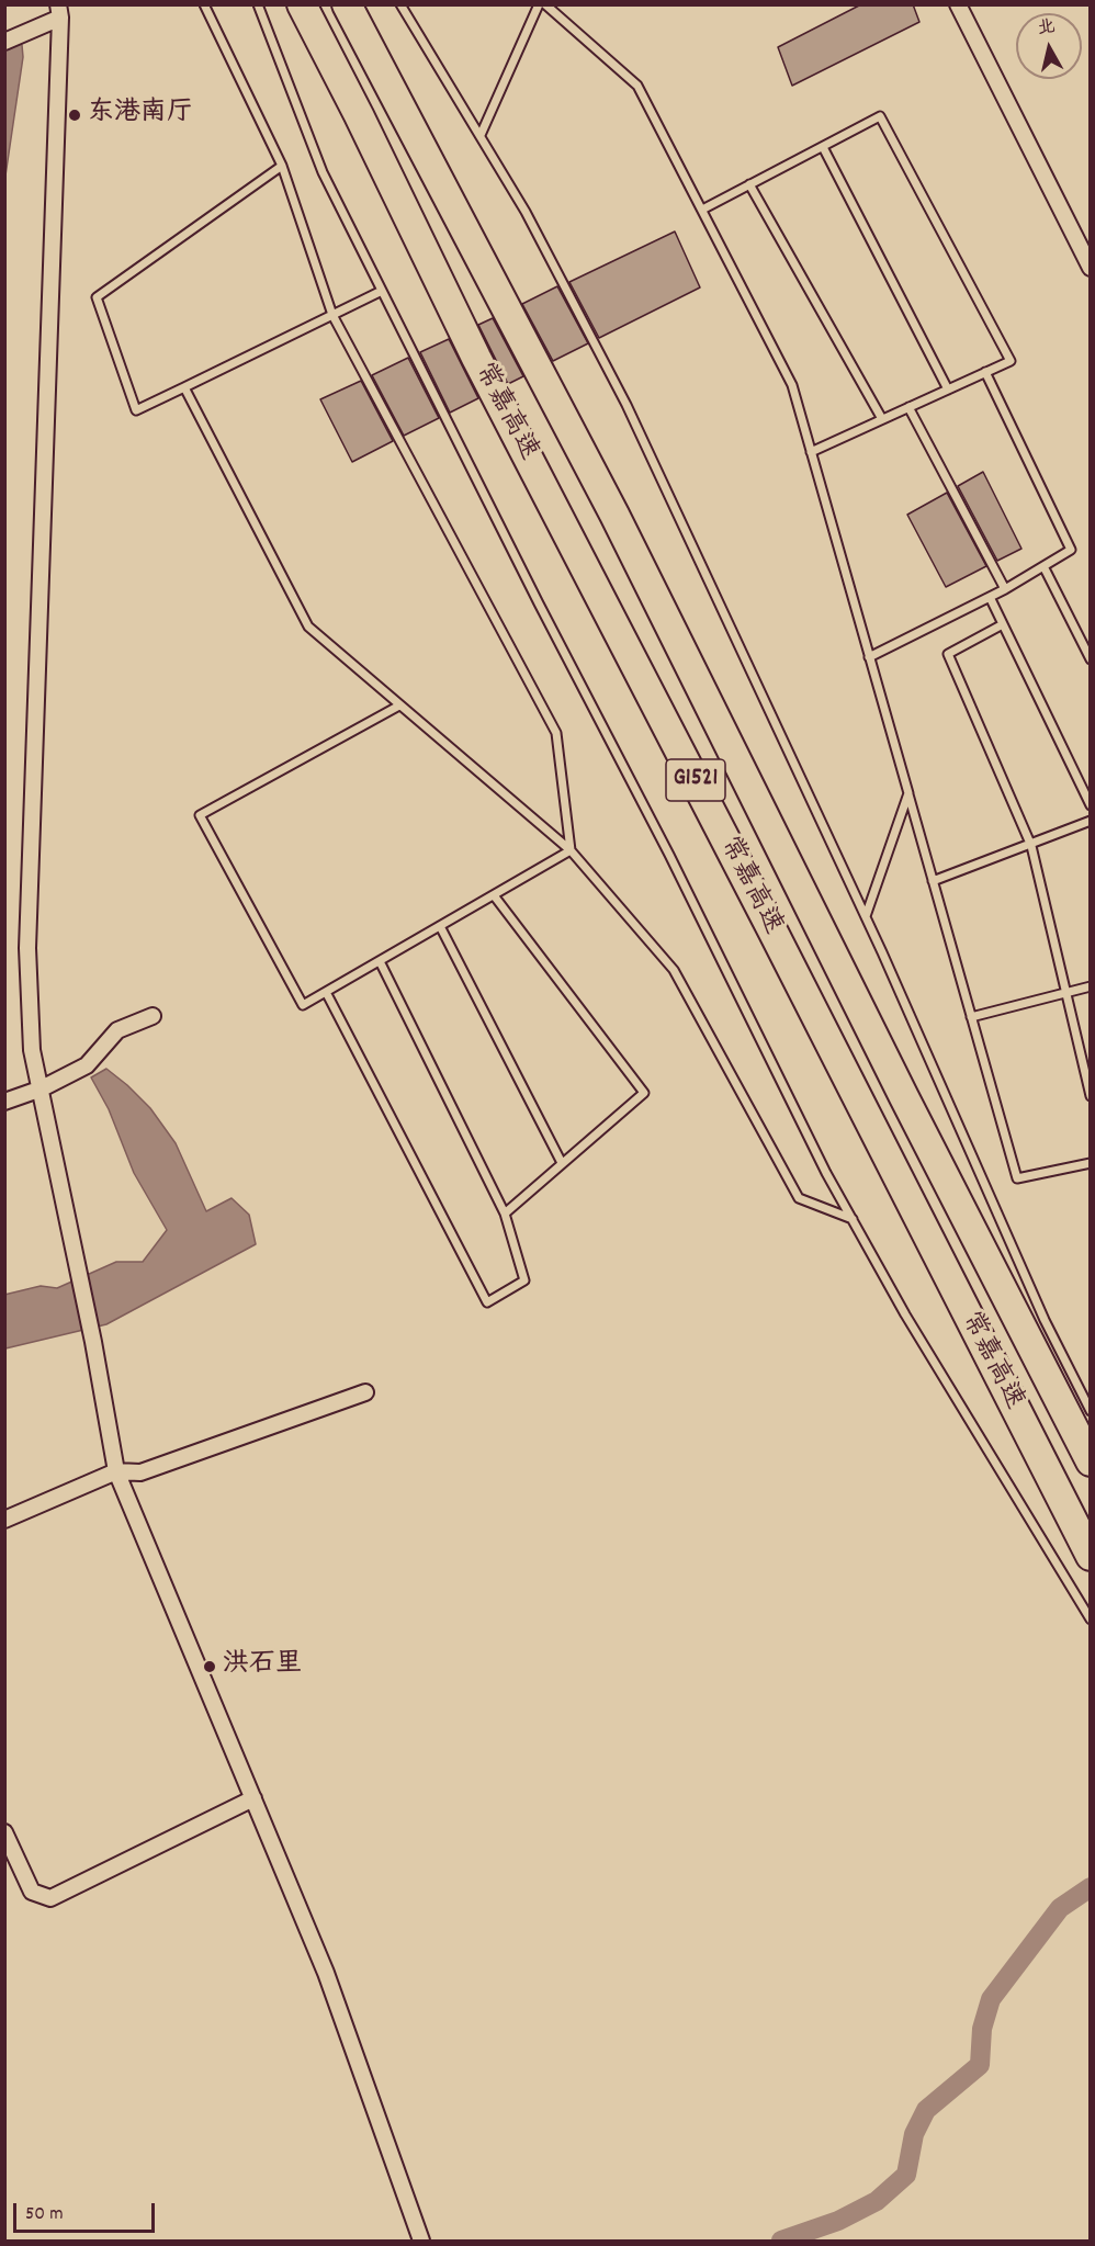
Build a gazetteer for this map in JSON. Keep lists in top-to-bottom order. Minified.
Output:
{"streets":{"highway":["常嘉高速","G1521"]},"places":["东港南厅","洪石里"],"scale_bar":"50 m","north":"top"}
